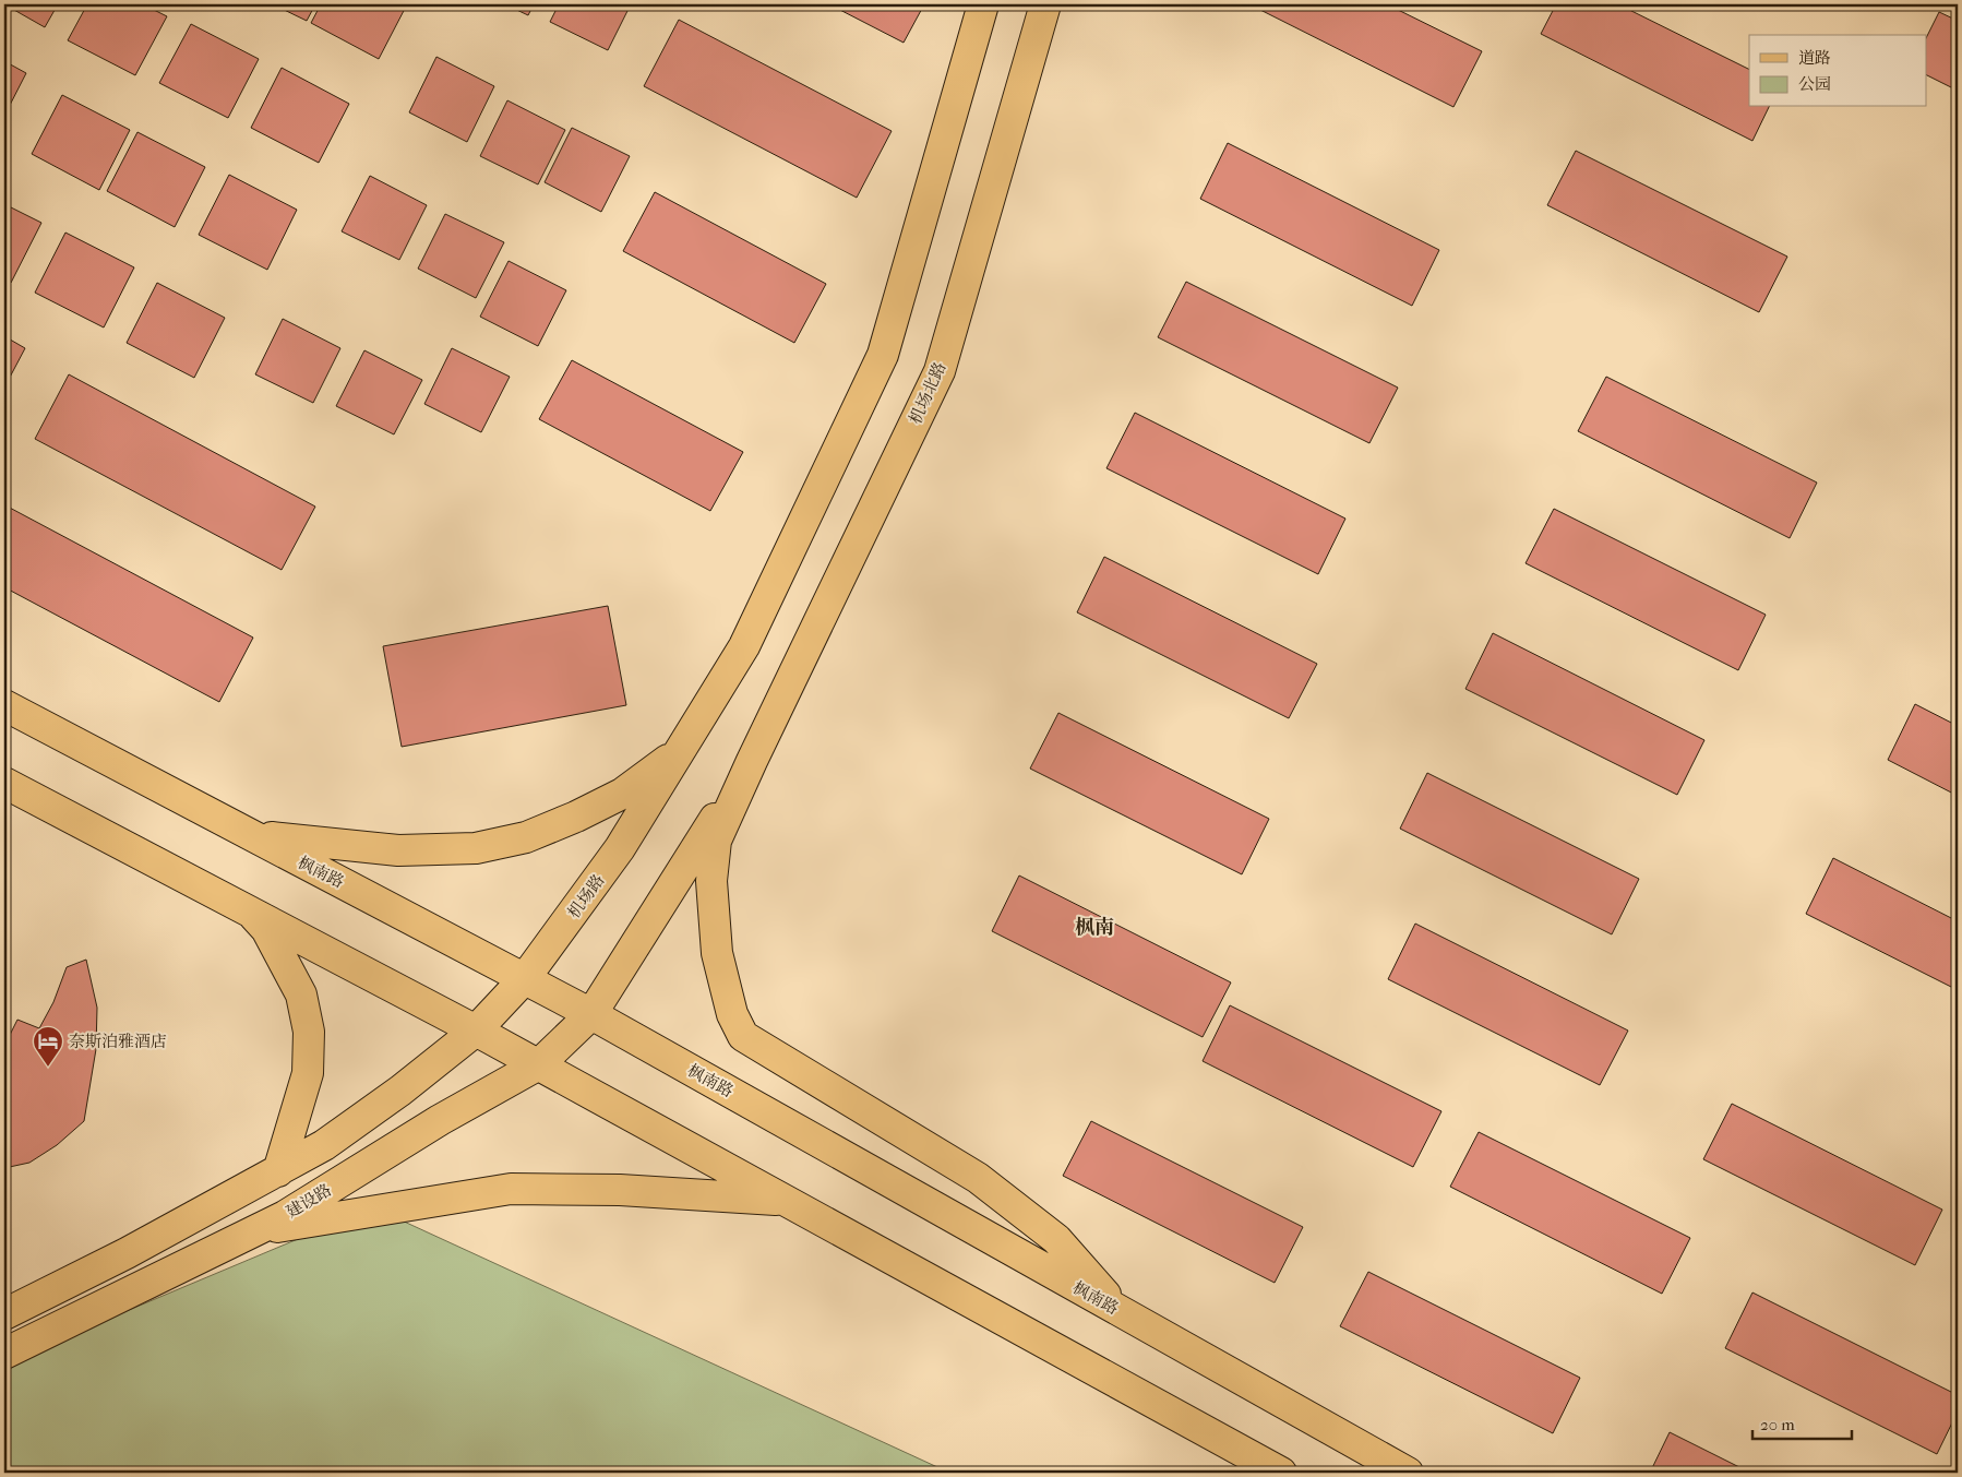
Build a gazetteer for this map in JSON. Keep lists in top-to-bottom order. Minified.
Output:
{"streets":{"main road":["机场北路","枫南路","机场路","建设路"]},"crossings":[["枫南路","机场路"],["枫南路","建设路"]],"districts":["枫南"],"places":{"hotel":["奈斯泊雅酒店"]},"legend":["道路","公园"],"scale_bar":"20 m"}
